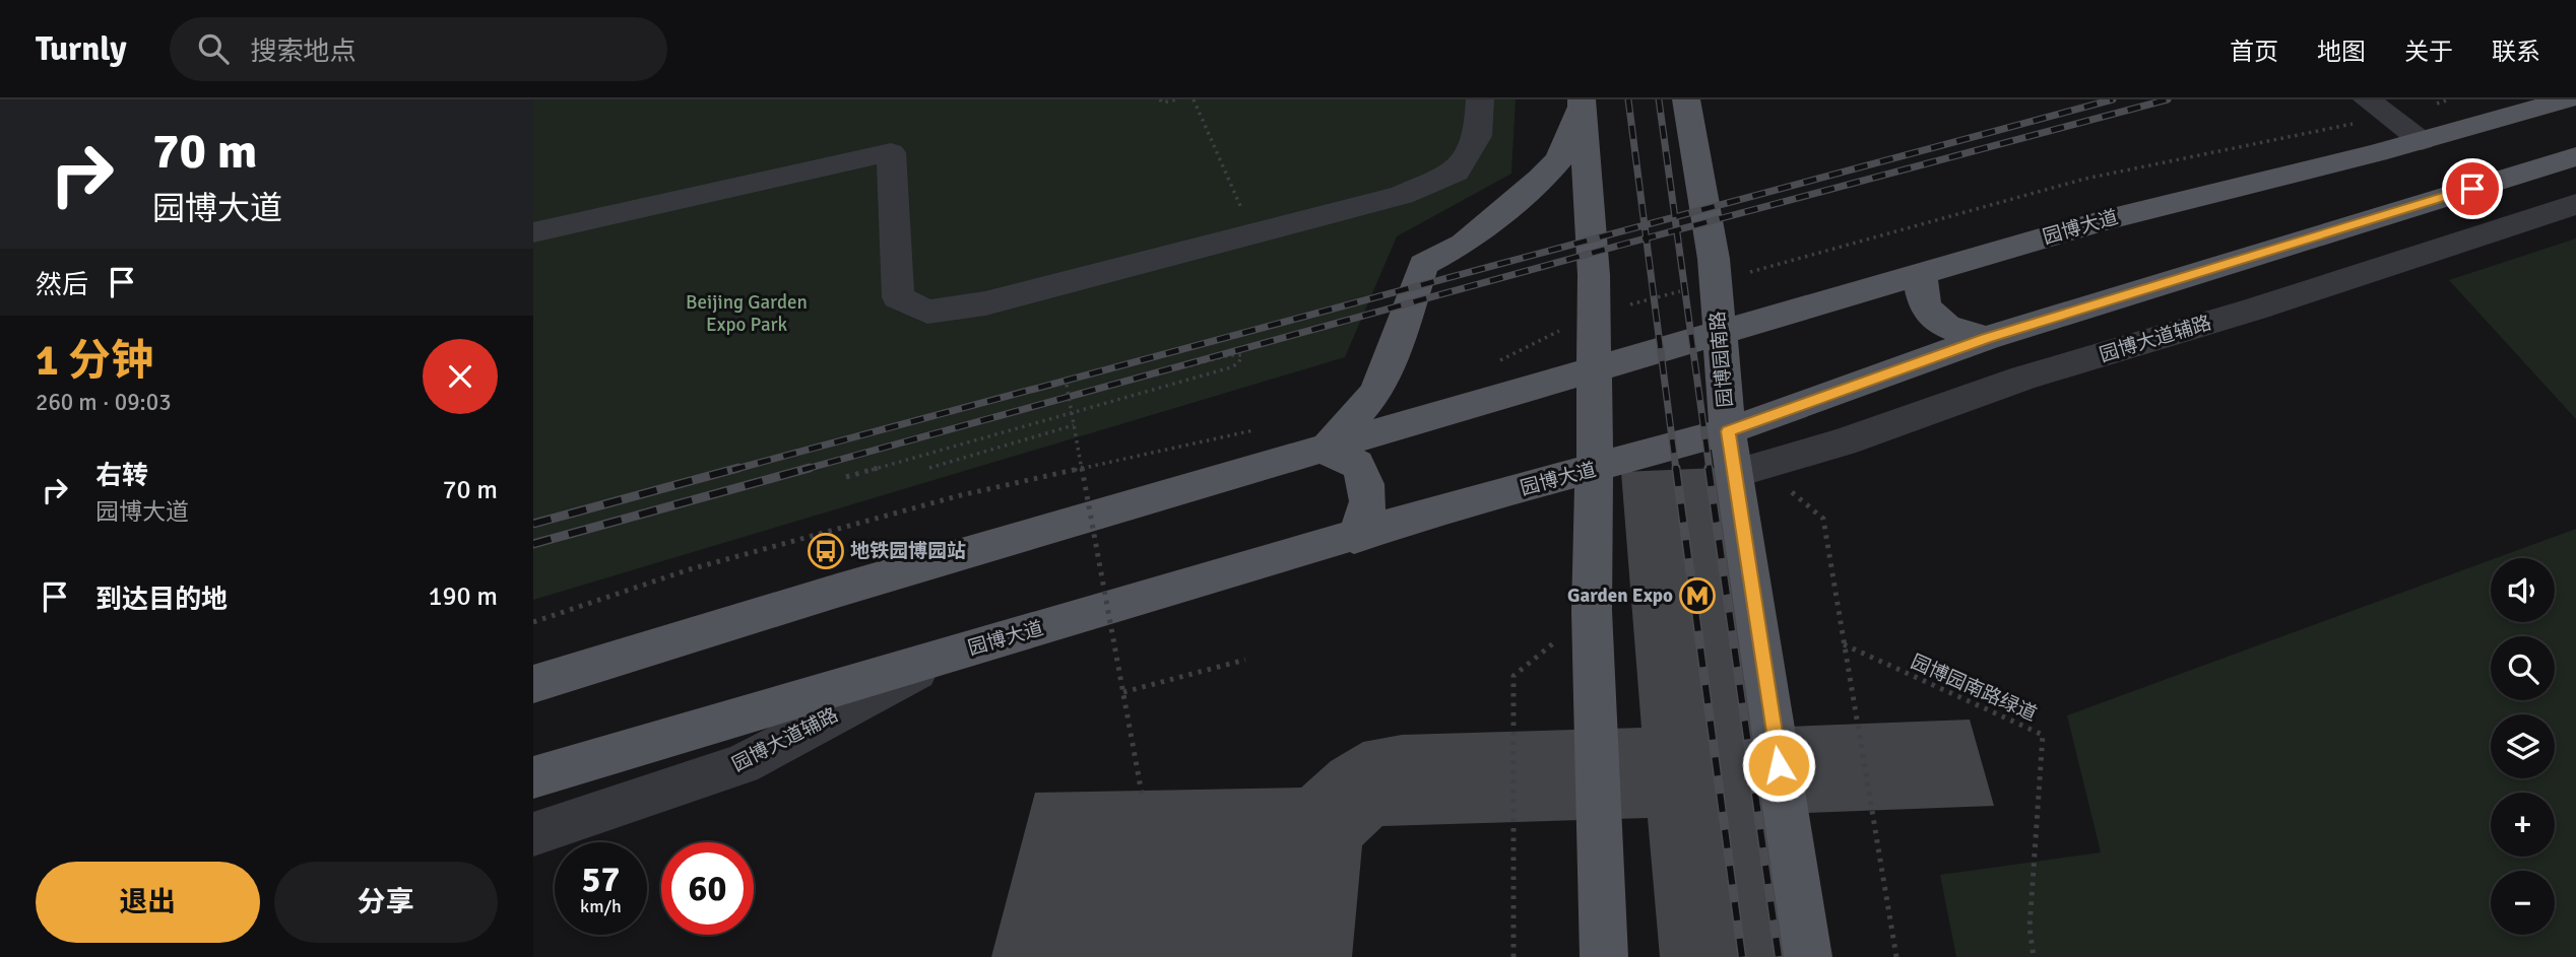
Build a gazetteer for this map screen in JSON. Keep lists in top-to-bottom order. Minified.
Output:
{"streets":{"main road":["园博大道","园博园南路"],"street":["园博大道辅路"],"path":["园博园南路绿道"]},"crossings":[["园博大道","园博大道辅路"],["园博大道","园博园南路"],["园博大道辅路","园博园南路"]],"parks":["Beijing Garden Expo Park"],"places":{"bus stop":["地铁园博园站"],"metro station":["Garden Expo"]},"page":{"header":"Turnly","search":"搜索地点","nav":["首页","地图","关于","联系"],"turn":["70 m","园博大道"],"then":"然后","heading":["1 分钟","260 m · 09:03"],"list":[{"name":"右转","note":"园博大道","value":"70 m"},{"name":"到达目的地","value":"190 m"}],"map_buttons":["+","−"],"speed":"57 km/h","limit":"60","buttons":["退出","分享"]}}
